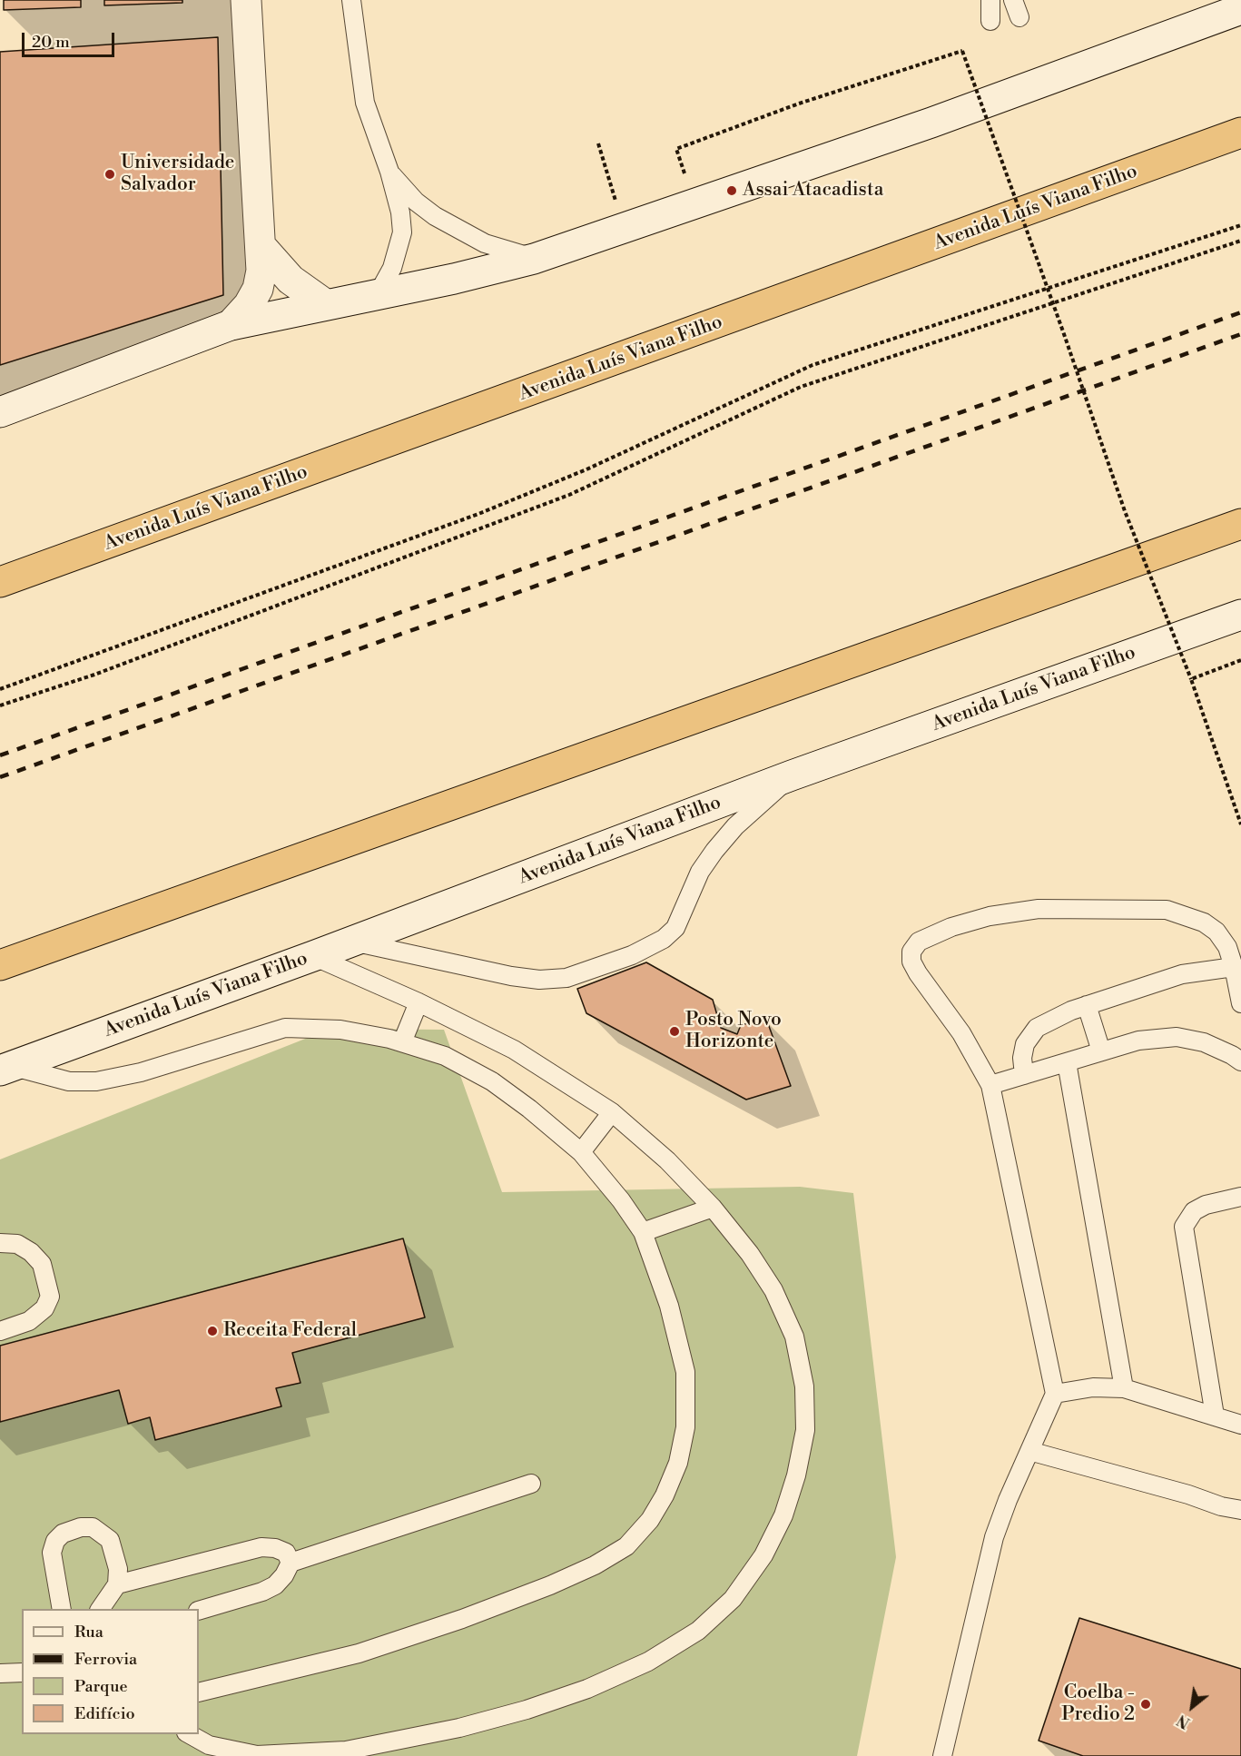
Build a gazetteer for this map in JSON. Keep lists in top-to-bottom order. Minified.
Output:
{"streets":{"highway":["Avenida Luís Viana Filho"]},"places":["Universidade Salvador","Assai Atacadista","Posto Novo Horizonte","Receita Federal","Coelba - Predio 2"],"legend":["Rua","Ferrovia","Parque","Edifício"],"scale_bar":"20 m","north":"bottom left"}
